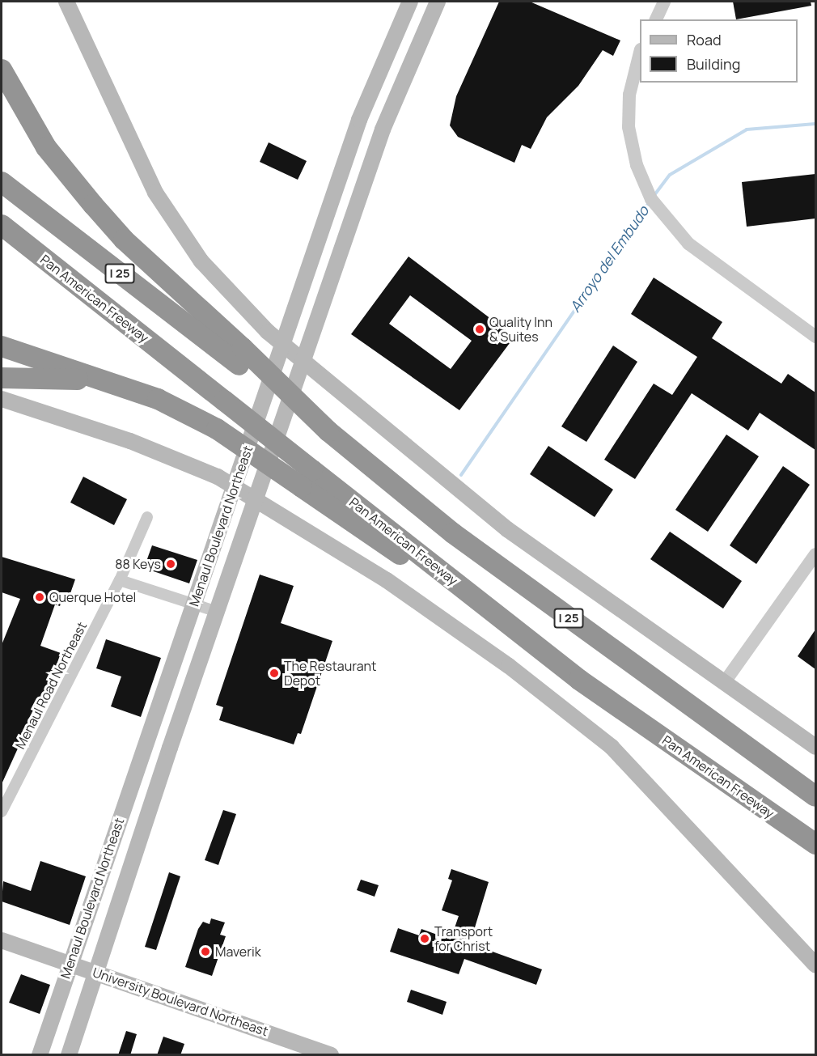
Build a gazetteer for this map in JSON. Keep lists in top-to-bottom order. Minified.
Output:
{"streets":{"highway":["I 25","Pan American Freeway"],"main road":["Menaul Boulevard Northeast","University Boulevard Northeast"],"street":["Menaul Road Northeast"]},"crossings":[["Menaul Boulevard Northeast","University Boulevard Northeast"]],"water":["Arroyo del Embudo"],"places":["Quality Inn & Suites","88 Keys","Querque Hotel","The Restaurant Depot","Transport for Christ","Maverik"],"legend":["Road","Building"]}
